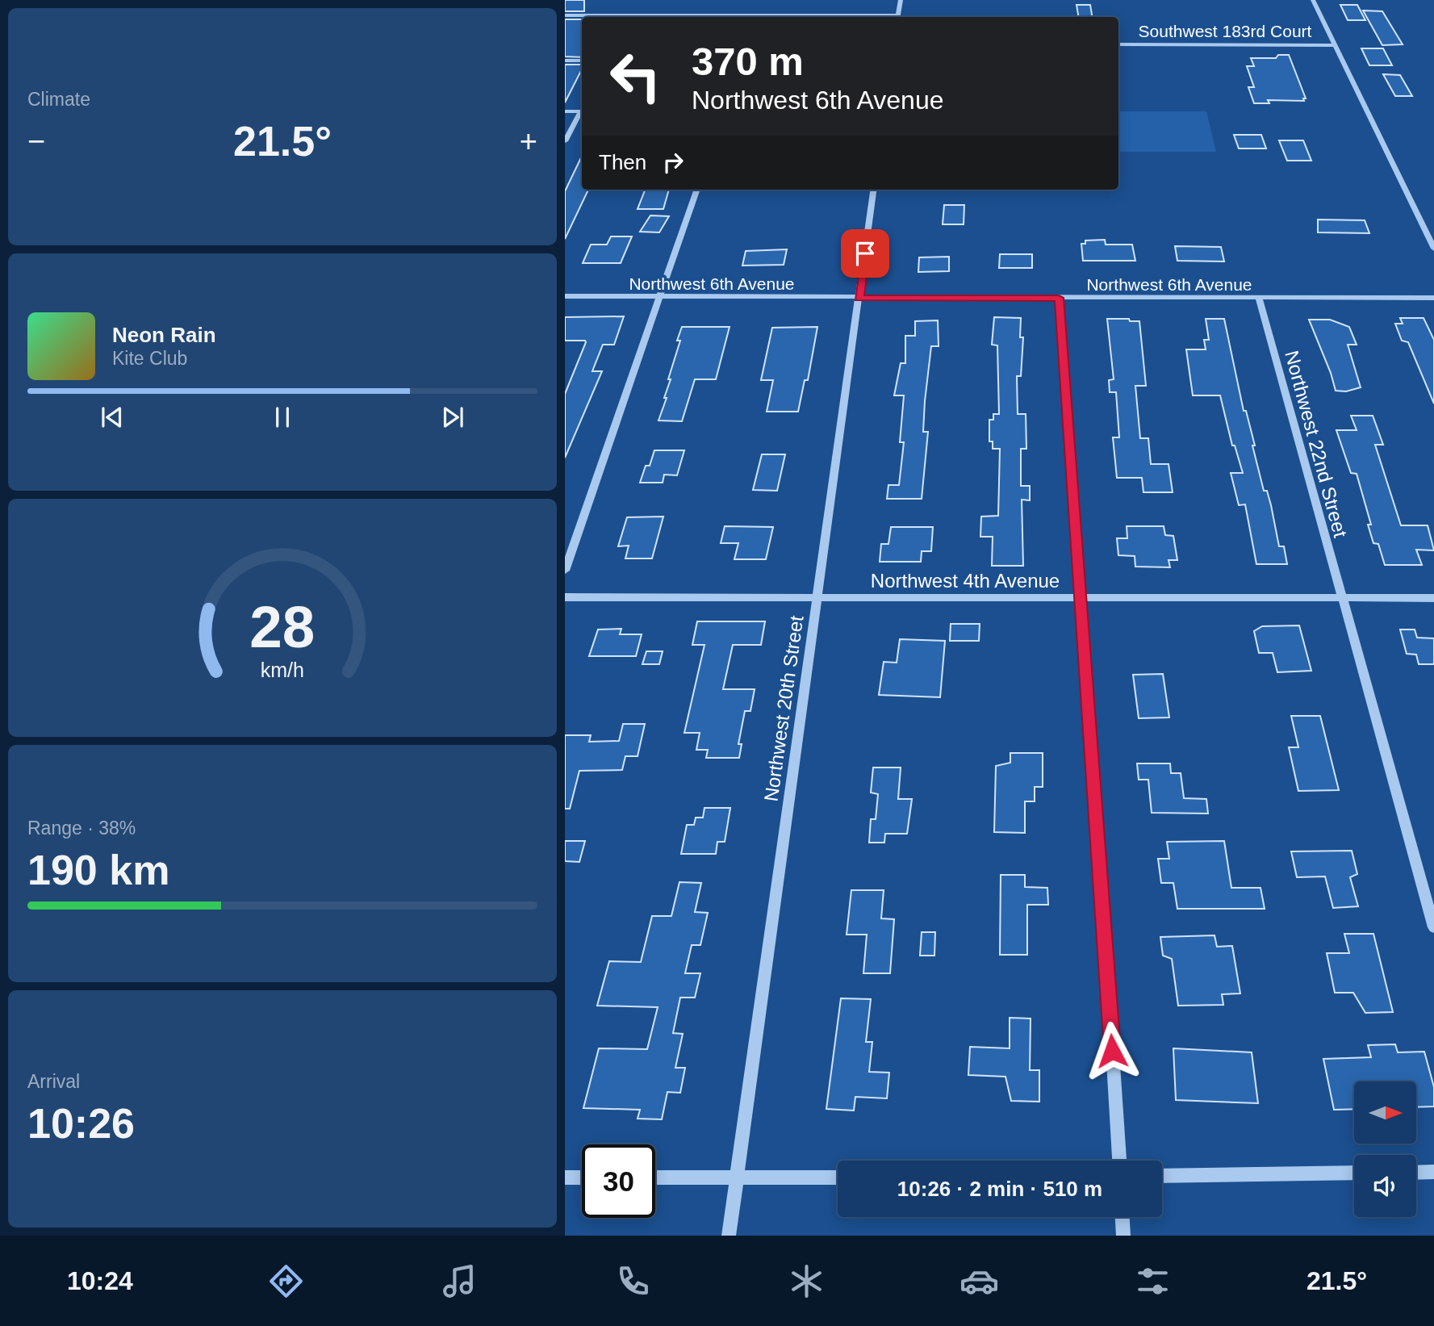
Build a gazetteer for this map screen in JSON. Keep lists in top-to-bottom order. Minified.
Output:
{"streets":{"street":["Southwest 183rd Court","Northwest 6th Avenue","Northwest 22nd Street","Northwest 4th Avenue","Northwest 20th Street"]},"crossings":[["Northwest 6th Avenue","Northwest 22nd Street"],["Northwest 6th Avenue","Northwest 20th Street"],["Northwest 22nd Street","Northwest 4th Avenue"],["Northwest 4th Avenue","Northwest 20th Street"]],"north":"right","page":{"tile":["Climate",["Range · 38%","190 km"],["Arrival","10:26"]],"turn":["370 m","Northwest 6th Avenue"],"heat":["−","21.5°","+"],"then":"Then","song":["Neon Rain","Kite Club"],"limit":"30","trip":"10:26 · 2 min · 510 m","tabs":["10:24","21.5°"],"gauge":["28","km/h"]}}
